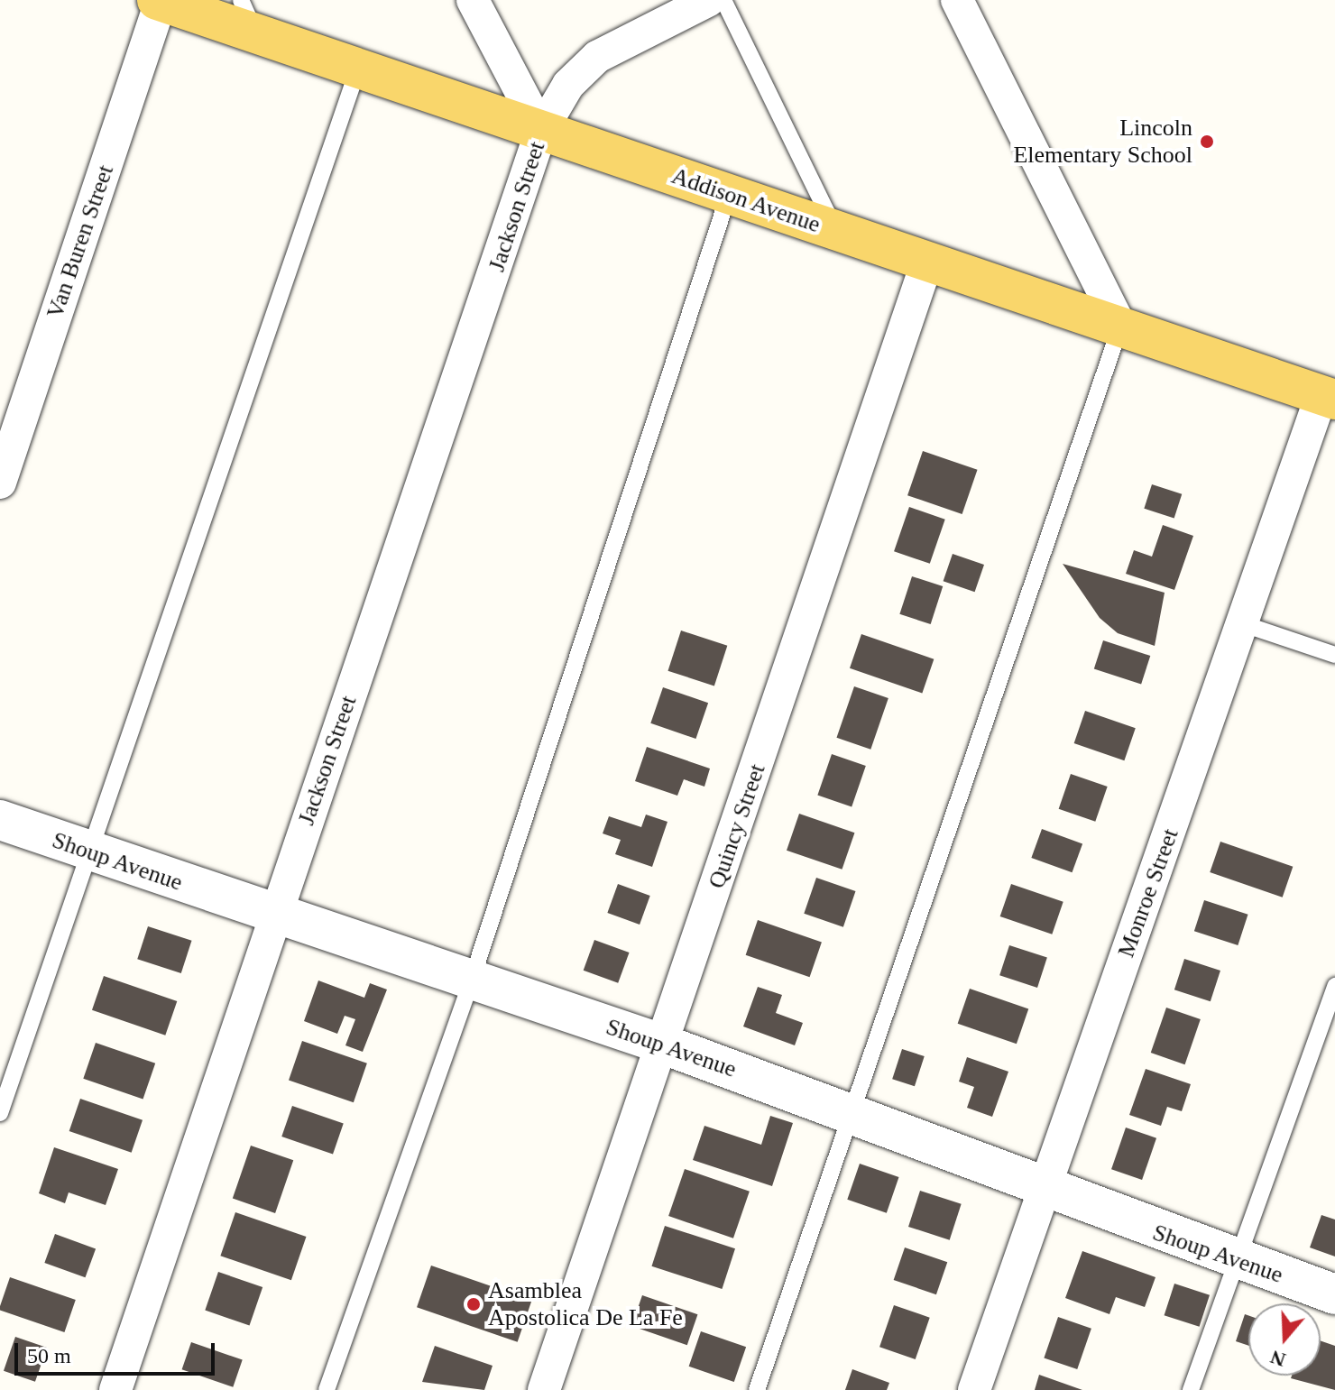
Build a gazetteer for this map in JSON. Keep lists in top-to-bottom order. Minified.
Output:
{"streets":{"main road":["Addison Avenue"],"street":["Jackson Street","Van Buren Street","Quincy Street","Shoup Avenue","Monroe Street"]},"crossings":[["Addison Avenue","Jackson Street"],["Addison Avenue","Van Buren Street"],["Addison Avenue","Quincy Street"],["Addison Avenue","Monroe Street"],["Jackson Street","Shoup Avenue"],["Quincy Street","Shoup Avenue"],["Shoup Avenue","Monroe Street"]],"places":["Lincoln Elementary School","Asamblea Apostolica De La Fe"],"scale_bar":"50 m","north":"bottom"}
